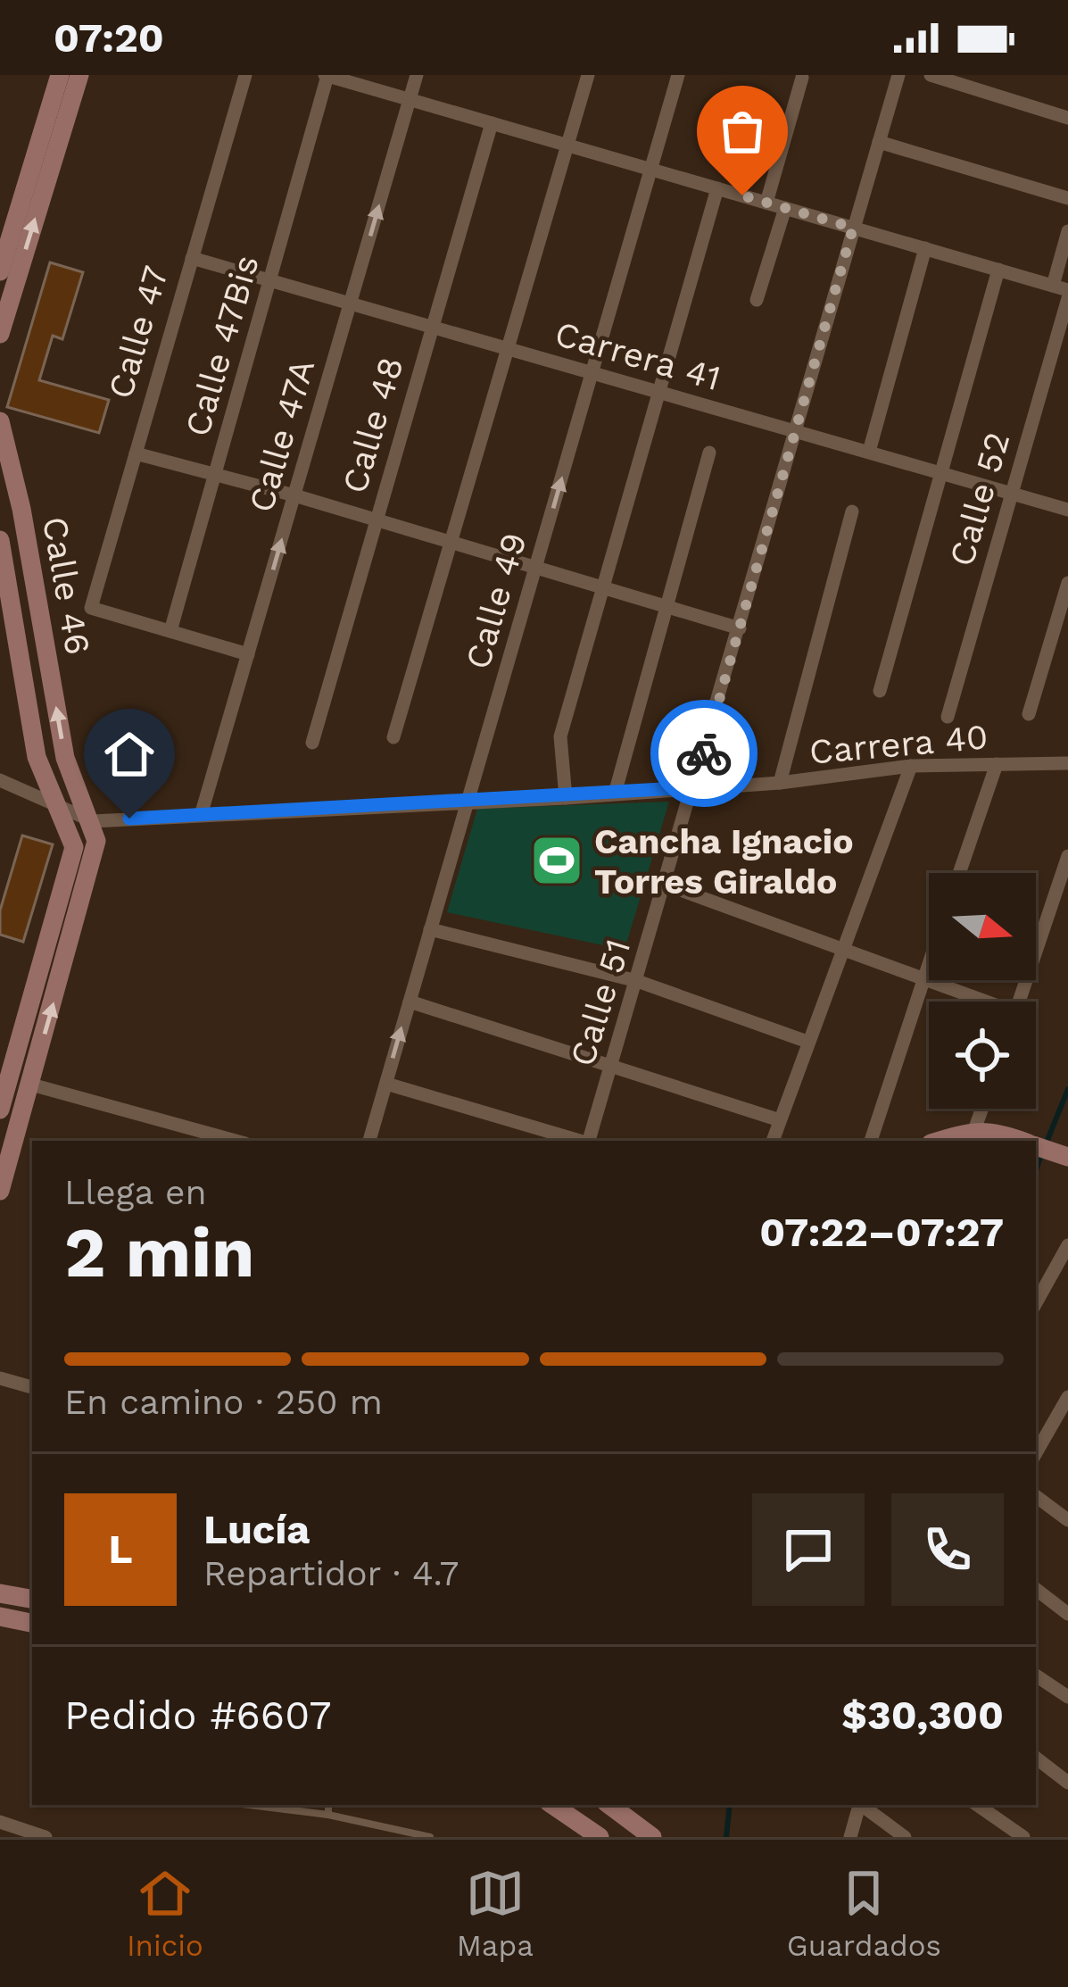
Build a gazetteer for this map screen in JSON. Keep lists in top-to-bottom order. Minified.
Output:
{"streets":{"main road":["Calle 46"],"street":["Calle 47","Calle 47Bis","Carrera 41","Calle 48","Calle 47A","Calle 52","Calle 49","Carrera 40","Calle 51"]},"crossings":[["Calle 47","Calle 47Bis"],["Calle 47","Carrera 41"],["Calle 47Bis","Carrera 41"],["Carrera 41","Calle 48"],["Carrera 41","Calle 47A"],["Carrera 41","Calle 52"],["Carrera 41","Calle 49"],["Carrera 41","Calle 51"],["Calle 47A","Carrera 40"],["Calle 46","Carrera 40"],["Calle 49","Carrera 40"],["Carrera 40","Calle 51"]],"one_way":["Calle 47A"],"places":{"sports":["Cancha Ignacio Torres Giraldo"]},"north":"right","page":{"status":"07:20","heading":["2 min","Llega en","07:22–07:27"],"panel":["Lucía","Repartidor · 4.7","Pedido #6607","$30,300"],"bar":"En camino · 250 m","round":"L","tabs":["Inicio","Mapa","Guardados"]}}
